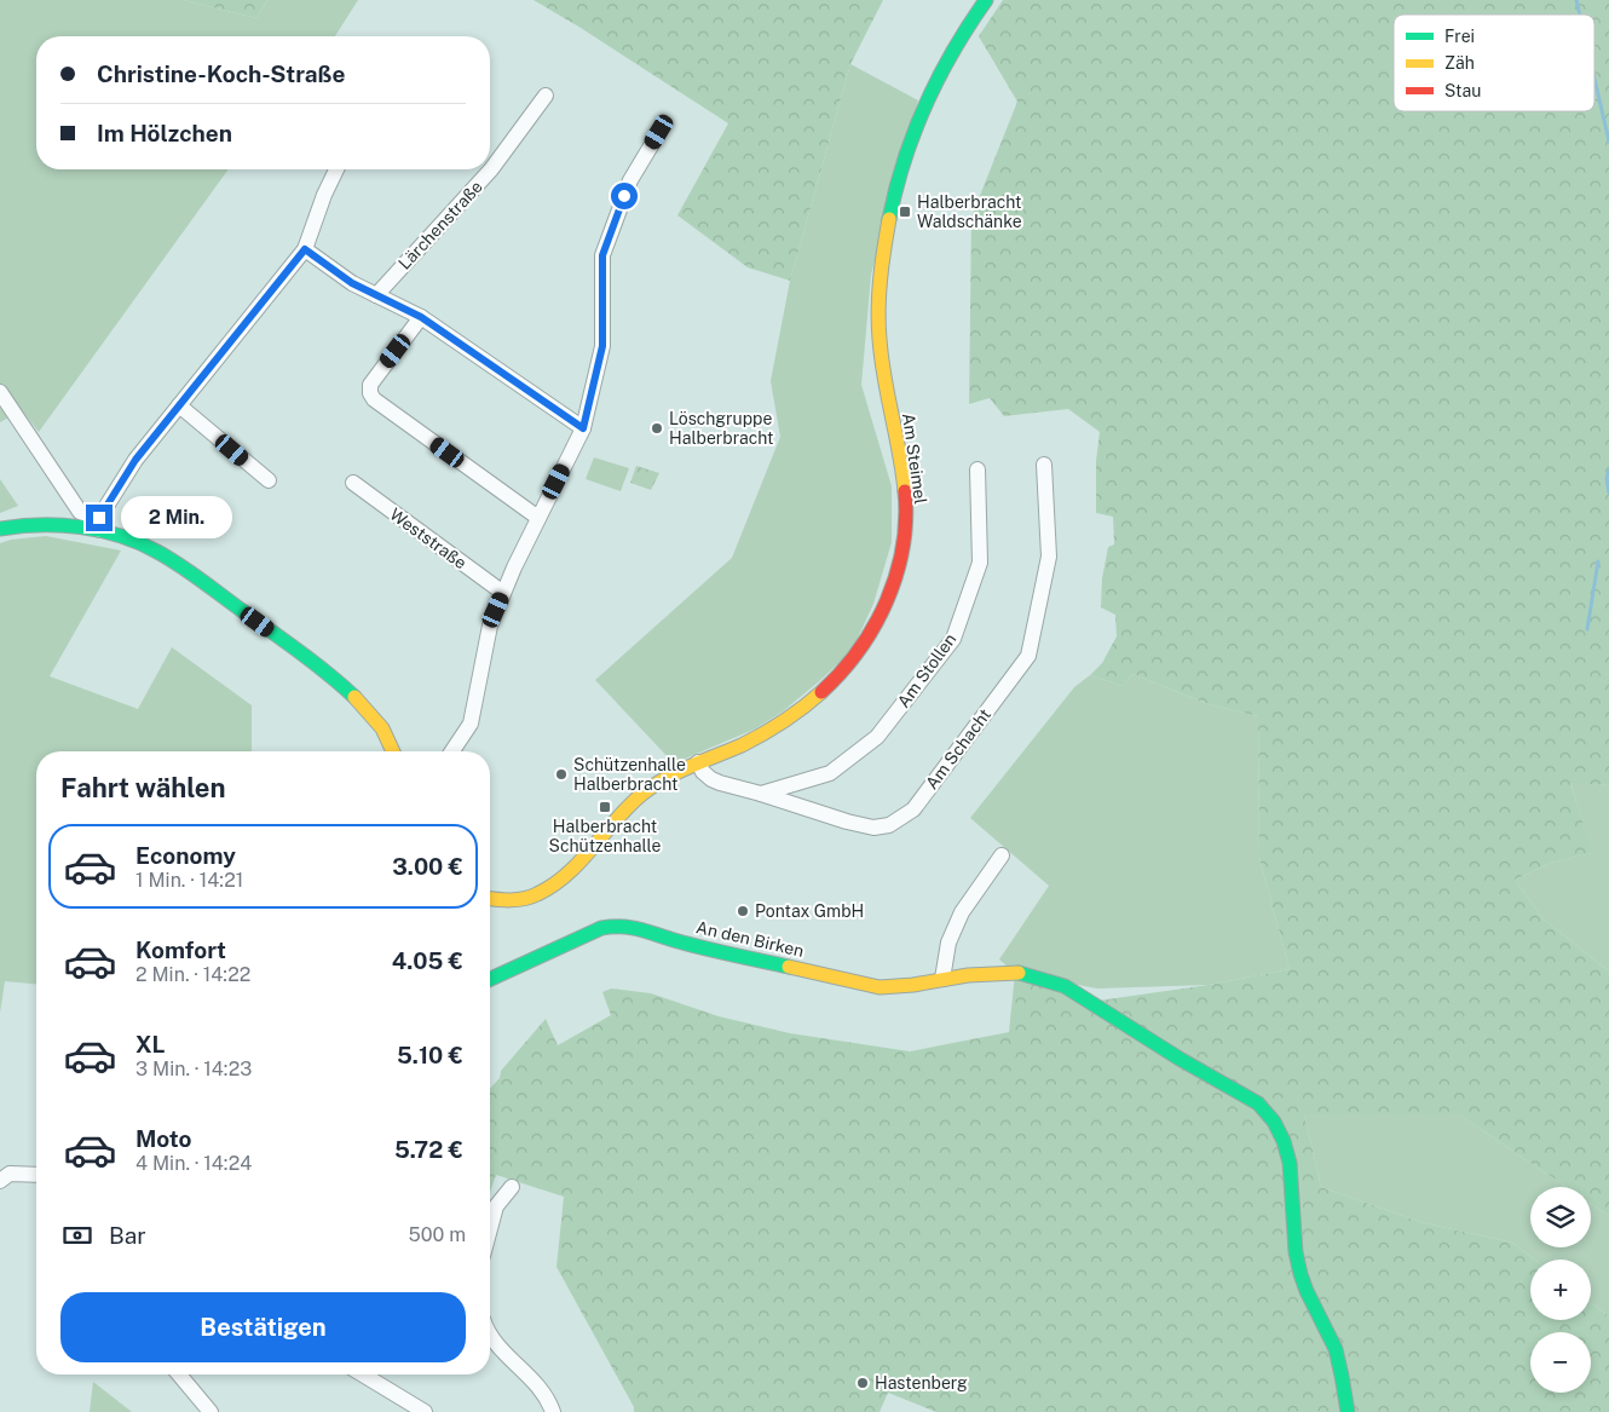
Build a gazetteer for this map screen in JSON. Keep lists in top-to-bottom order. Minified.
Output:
{"streets":{"main road":["Am Steimel","An den Birken"],"street":["Lärchenstraße","Weststraße","Am Stollen","Am Schacht"]},"crossings":[["Am Steimel","Am Schacht"],["Am Stollen","Am Schacht"]],"places":{"transit":["Halberbracht Waldschänke","Halberbracht Schützenhalle"],"other":["Löschgruppe Halberbracht","Schützenhalle Halberbracht","Pontax GmbH","Hastenberg"]},"legend":["Frei","Zäh","Stau"],"page":{"banner":["Christine-Koch-Straße","Im Hölzchen"],"bubble":"2 Min.","heading":"Fahrt wählen","list":[{"name":"Economy","note":"1 Min. · 14:21","value":"3.00 €"},{"name":"Komfort","note":"2 Min. · 14:22","value":"4.05 €"},{"name":"XL","note":"3 Min. · 14:23","value":"5.10 €"},{"name":"Moto","note":"4 Min. · 14:24","value":"5.72 €"}],"map_buttons":["+","−"],"pay":["Bar","500 m"],"buttons":"Bestätigen"}}
